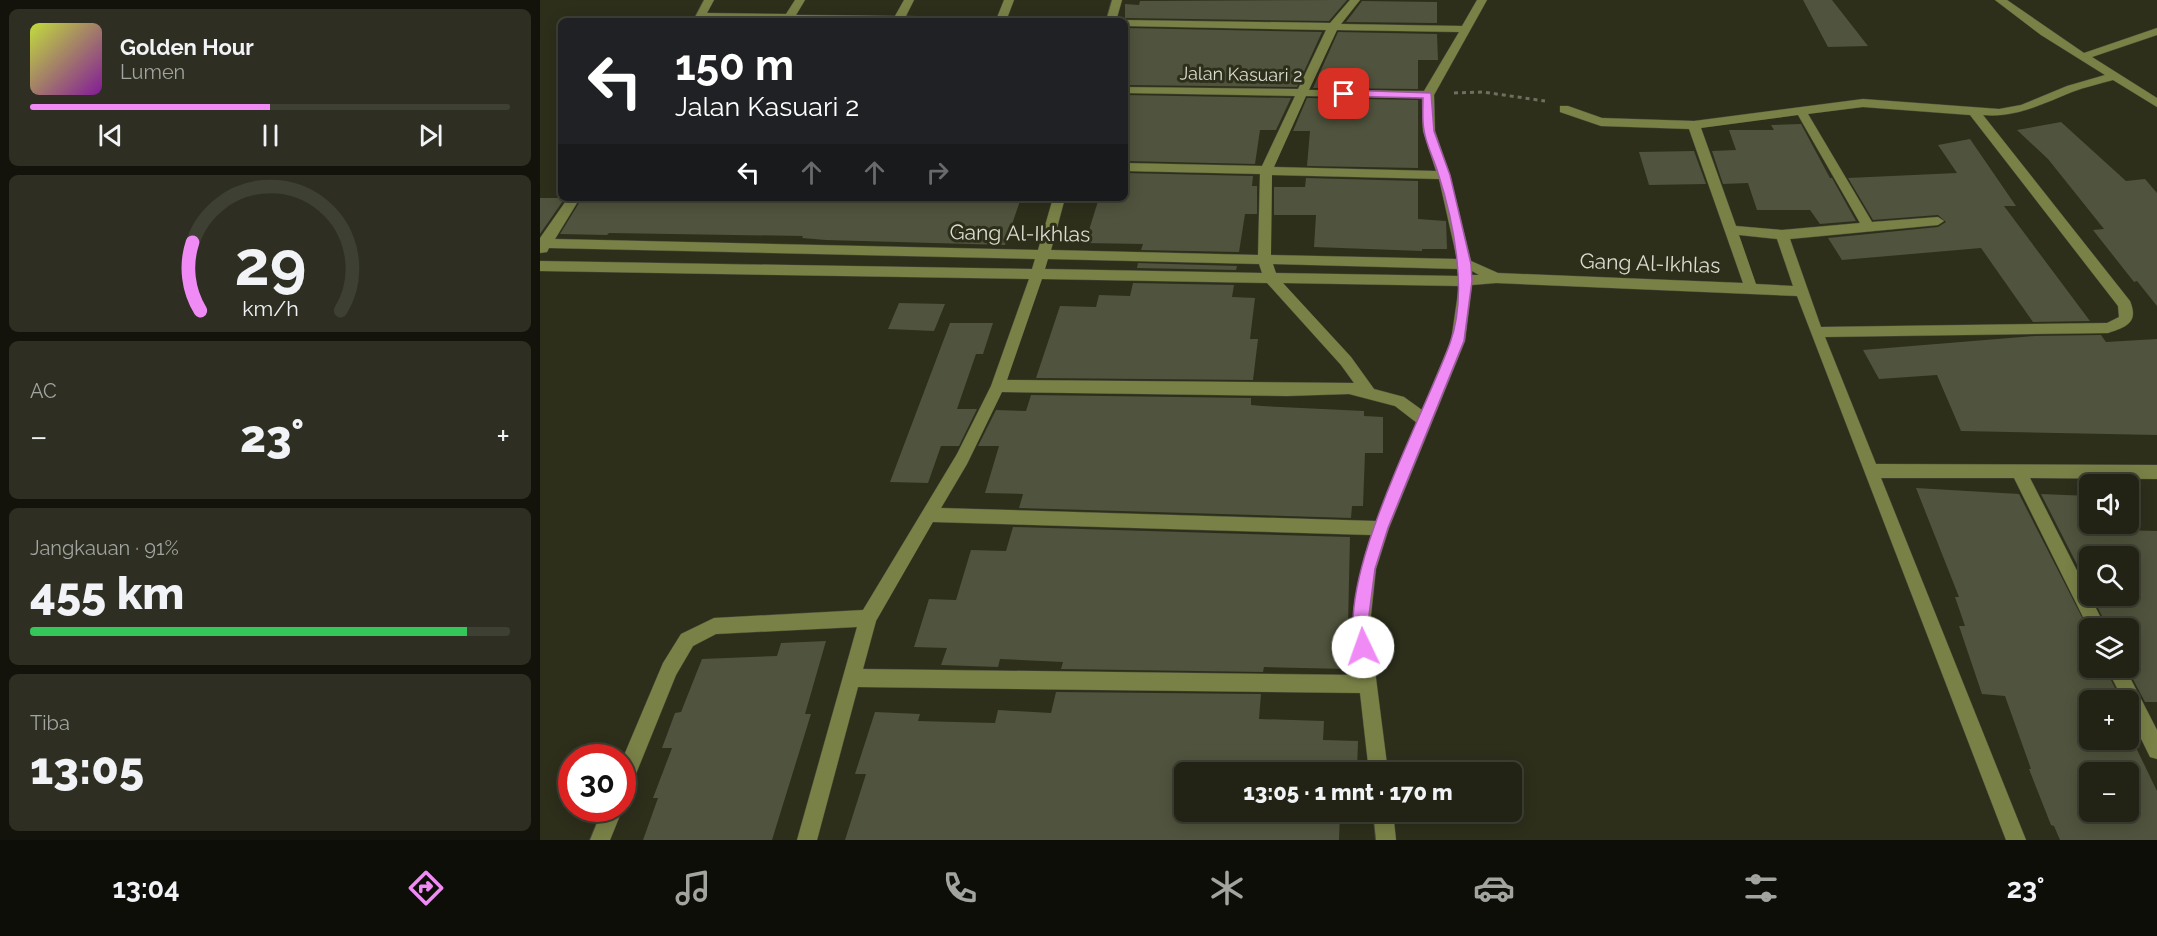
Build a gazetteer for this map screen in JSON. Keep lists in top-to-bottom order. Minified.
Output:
{"streets":{"street":["Jalan Kasuari 2","Gang Al-Ikhlas"]},"page":{"turn":["150 m","Jalan Kasuari 2"],"song":["Golden Hour","Lumen"],"tile":["AC",["Jangkauan · 91%","455 km"],["Tiba","13:05"]],"heat":["−","23°","+"],"map_buttons":["+","−"],"limit":"30","trip":"13:05 · 1 mnt · 170 m","tabs":["13:04","23°"],"gauge":["29","km/h"]}}
